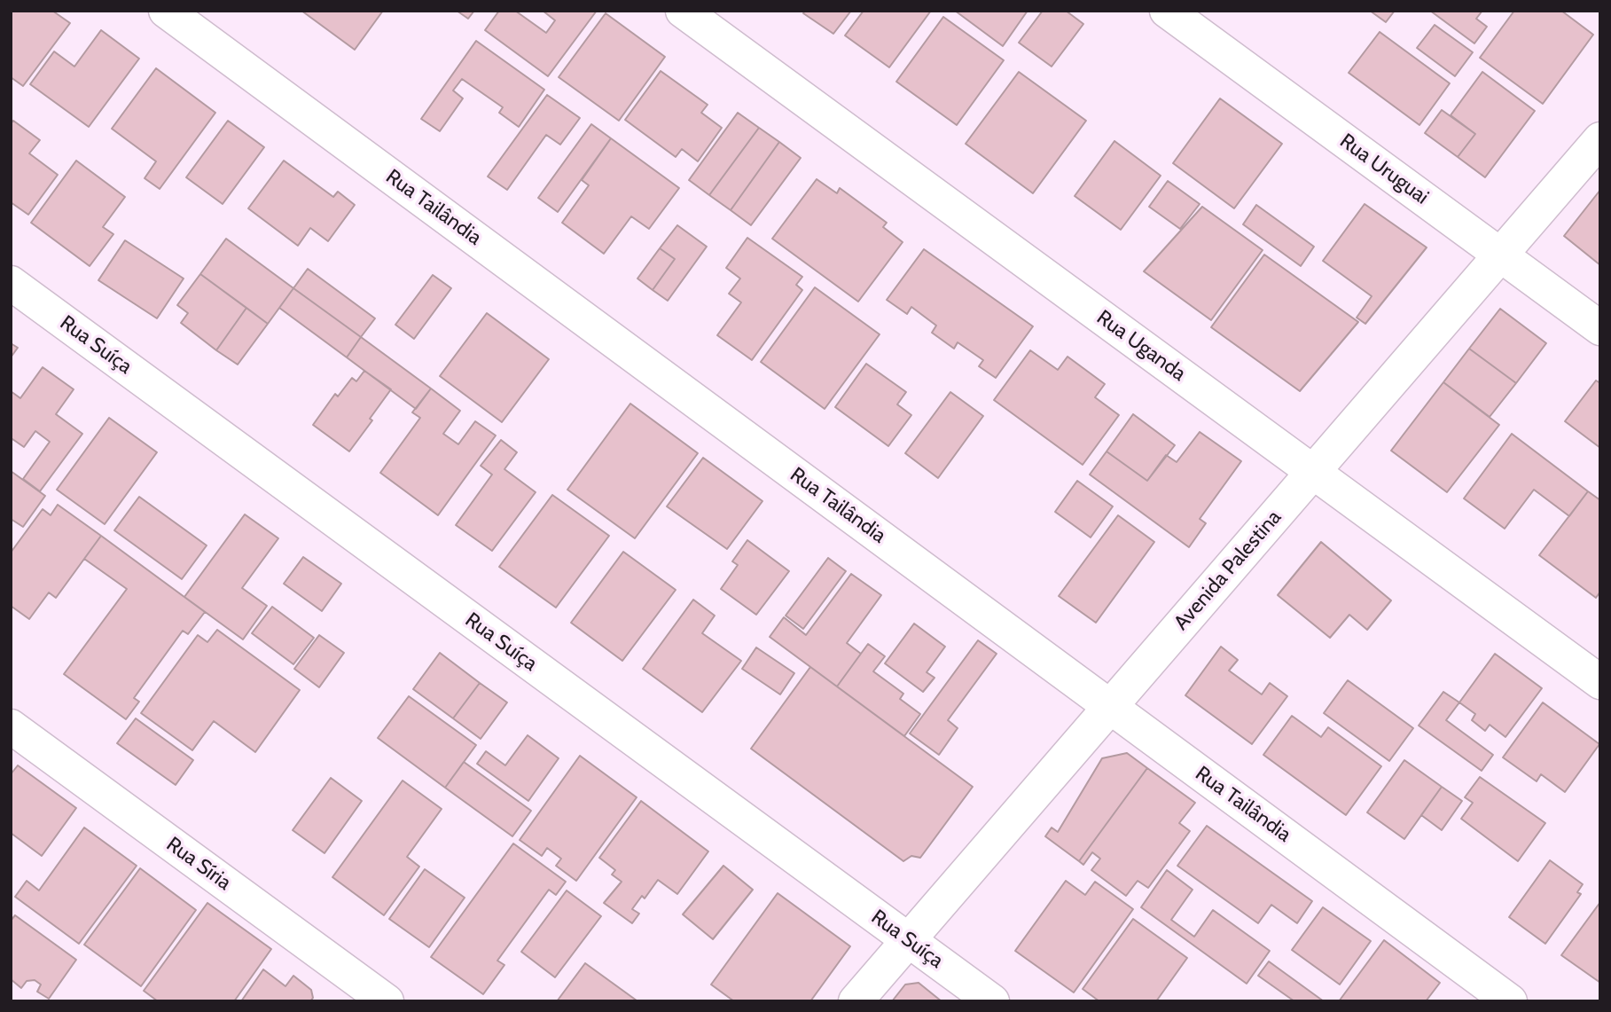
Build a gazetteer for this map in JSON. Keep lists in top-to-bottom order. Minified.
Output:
{"streets":{"street":["Rua Uruguai","Rua Tailândia","Rua Suíça","Rua Uganda","Avenida Palestina","Rua Síria"]},"crossings":[["Rua Uruguai","Avenida Palestina"],["Rua Tailândia","Avenida Palestina"],["Rua Suíça","Avenida Palestina"],["Rua Uganda","Avenida Palestina"]]}
